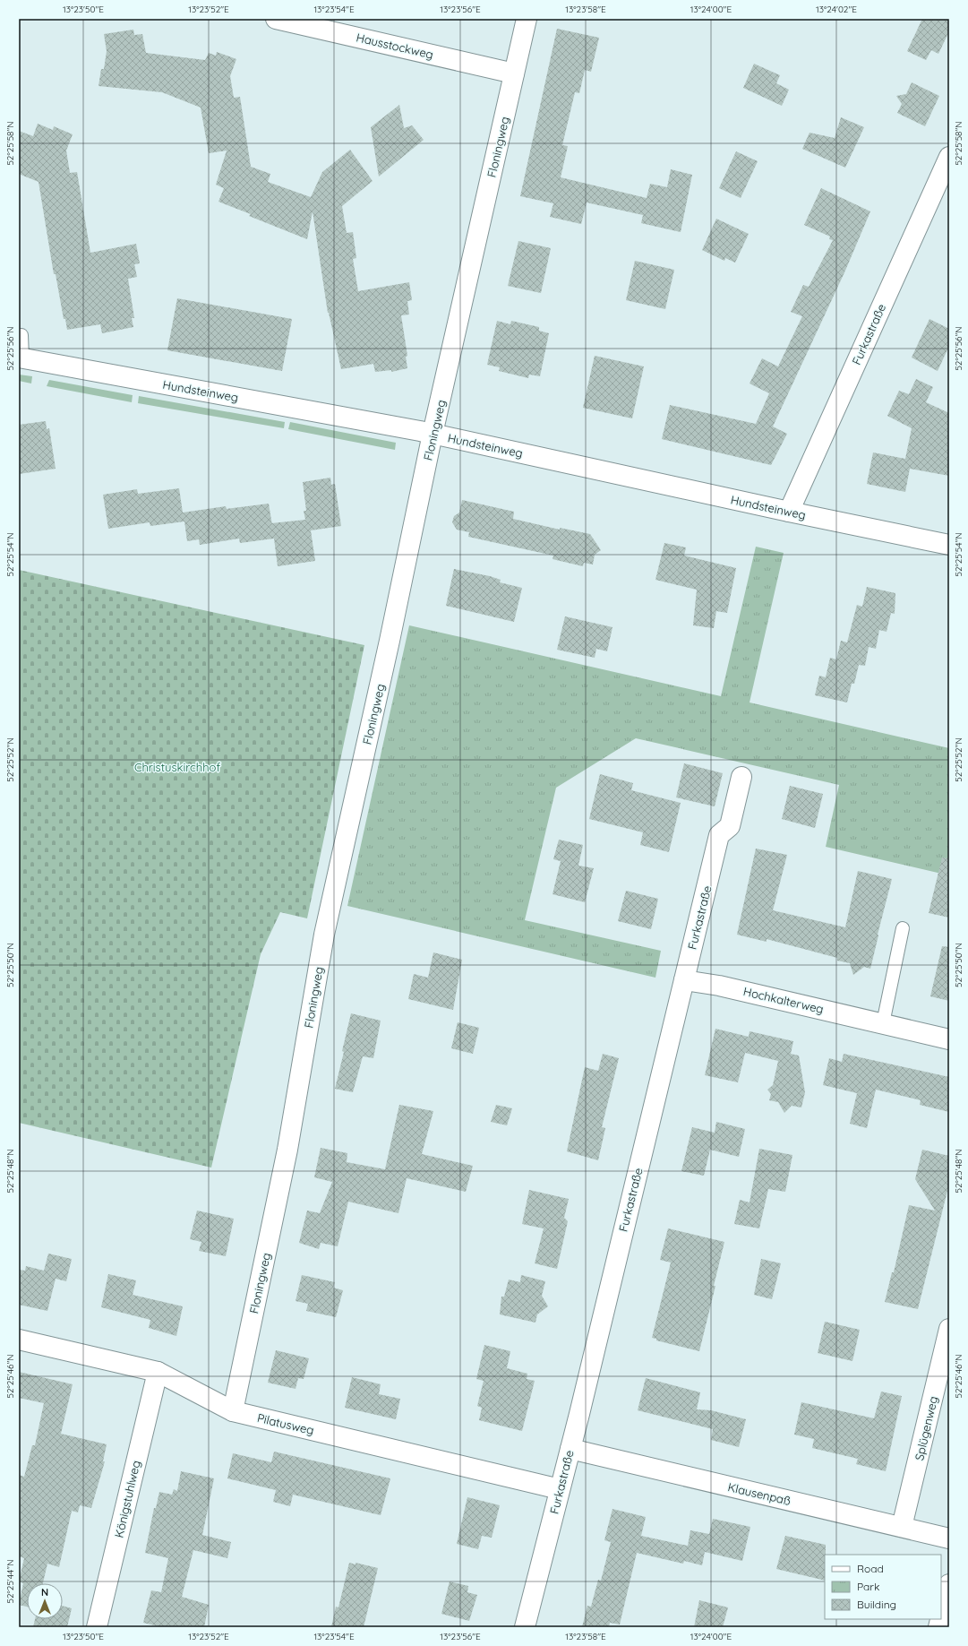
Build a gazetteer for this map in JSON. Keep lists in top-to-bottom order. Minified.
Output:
{"streets":{"street":["Hausstockweg","Floningweg","Furkastraße","Hundsteinweg","Hochkalterweg","Pilatusweg","Splügenweg","Klausenpaß","Königstuhlweg"]},"crossings":[["Hausstockweg","Floningweg"],["Floningweg","Hundsteinweg"],["Floningweg","Pilatusweg"],["Furkastraße","Hundsteinweg"],["Furkastraße","Hochkalterweg"],["Furkastraße","Pilatusweg"],["Furkastraße","Klausenpaß"],["Pilatusweg","Königstuhlweg"],["Splügenweg","Klausenpaß"]],"parks":["Christuskirchhof"],"legend":["Road","Park","Building"],"north":"top","coordinates":["13°23'50\"E","13°23'52\"E","13°23'54\"E","13°23'56\"E","13°23'58\"E","13°24'00\"E","13°24'02\"E","52°25'58\"N","52°25'56\"N","52°25'54\"N","52°25'52\"N","52°25'50\"N","52°25'48\"N","52°25'46\"N","52°25'44\"N"]}
